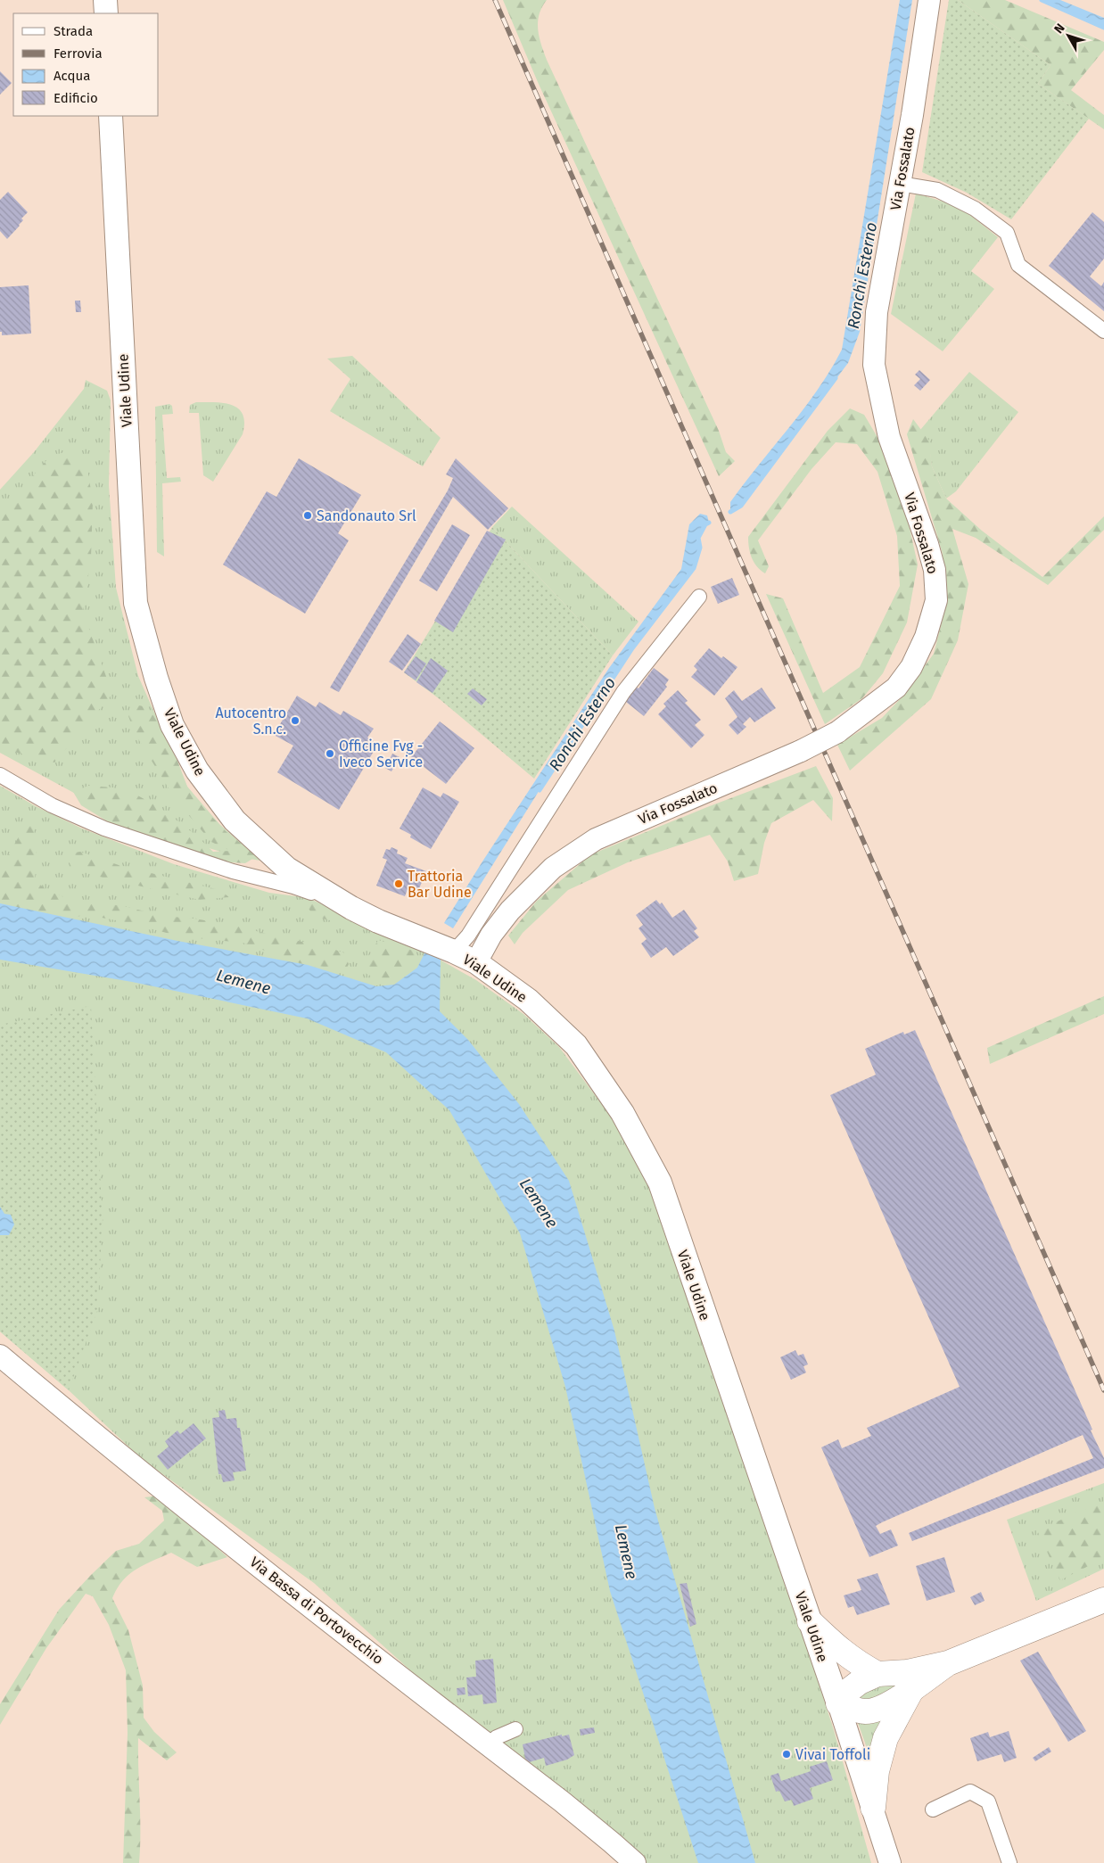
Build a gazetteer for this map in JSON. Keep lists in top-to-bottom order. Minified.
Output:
{"streets":{"main road":["Viale Udine"],"street":["Via Fossalato","Via Bassa di Portovecchio"]},"crossings":[["Via Fossalato","Viale Udine"]],"water":["Ronchi Esterno","Lemene"],"places":["Sandonauto Srl","Autocentro S.n.c.","Officine Fvg - Iveco Service","Trattoria Bar Udine","Vivai Toffoli"],"legend":["Strada","Ferrovia","Acqua","Edificio"],"north":"top left"}
